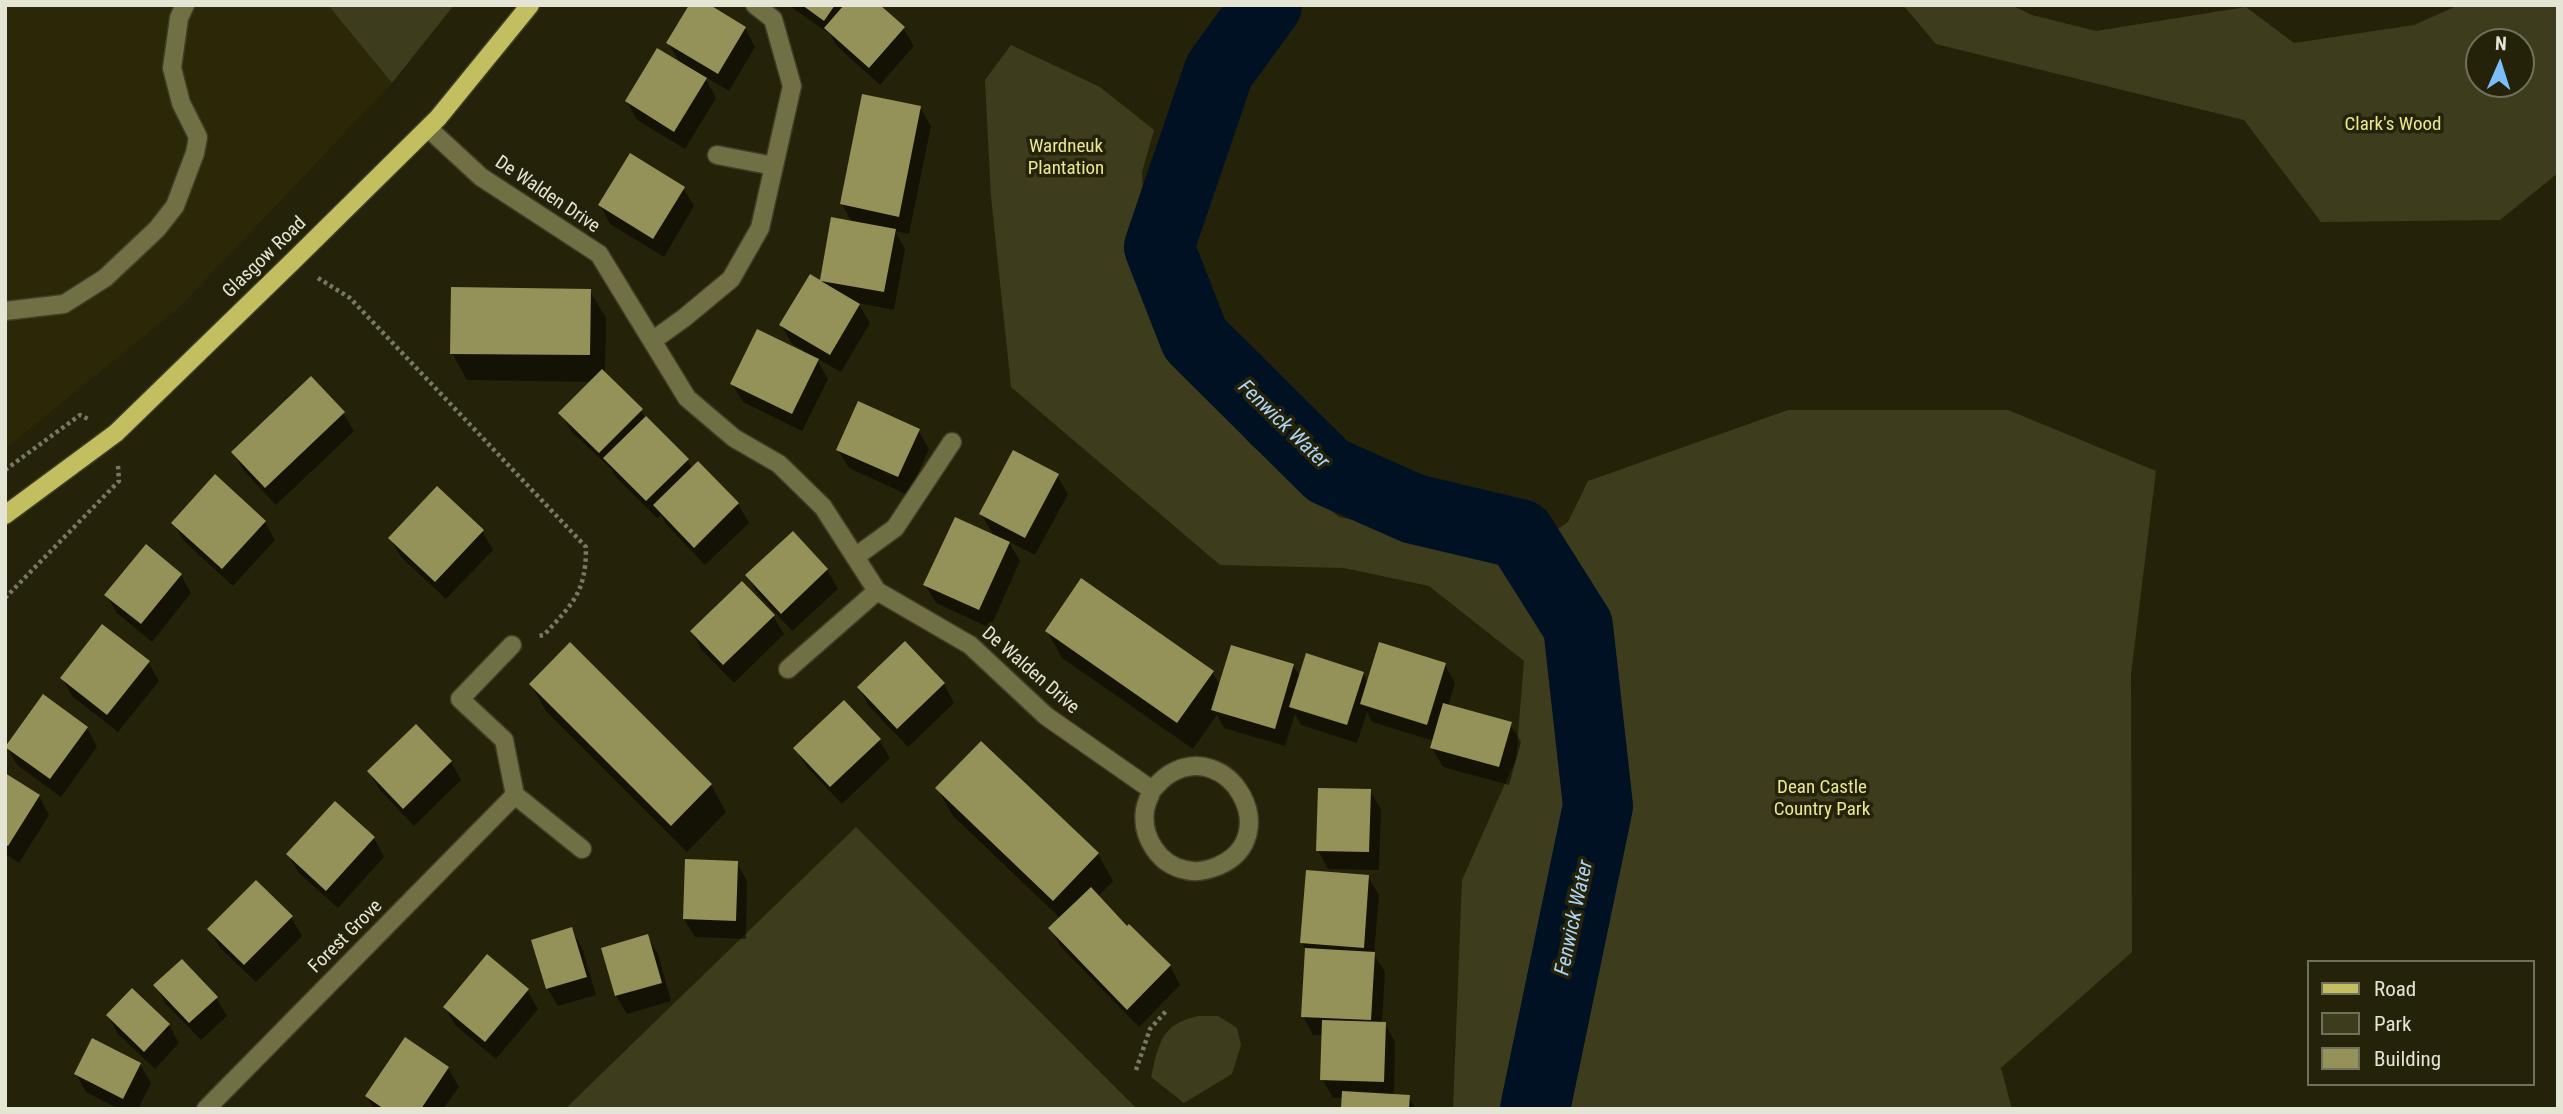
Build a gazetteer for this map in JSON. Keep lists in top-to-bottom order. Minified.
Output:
{"streets":{"main road":["Glasgow Road"],"street":["De Walden Drive","Forest Grove"]},"crossings":[["De Walden Drive","Glasgow Road"]],"water":["Fenwick Water"],"parks":["Clark's Wood","Wardneuk Plantation","Dean Castle Country Park"],"legend":["Road","Park","Building"],"north":"top"}
